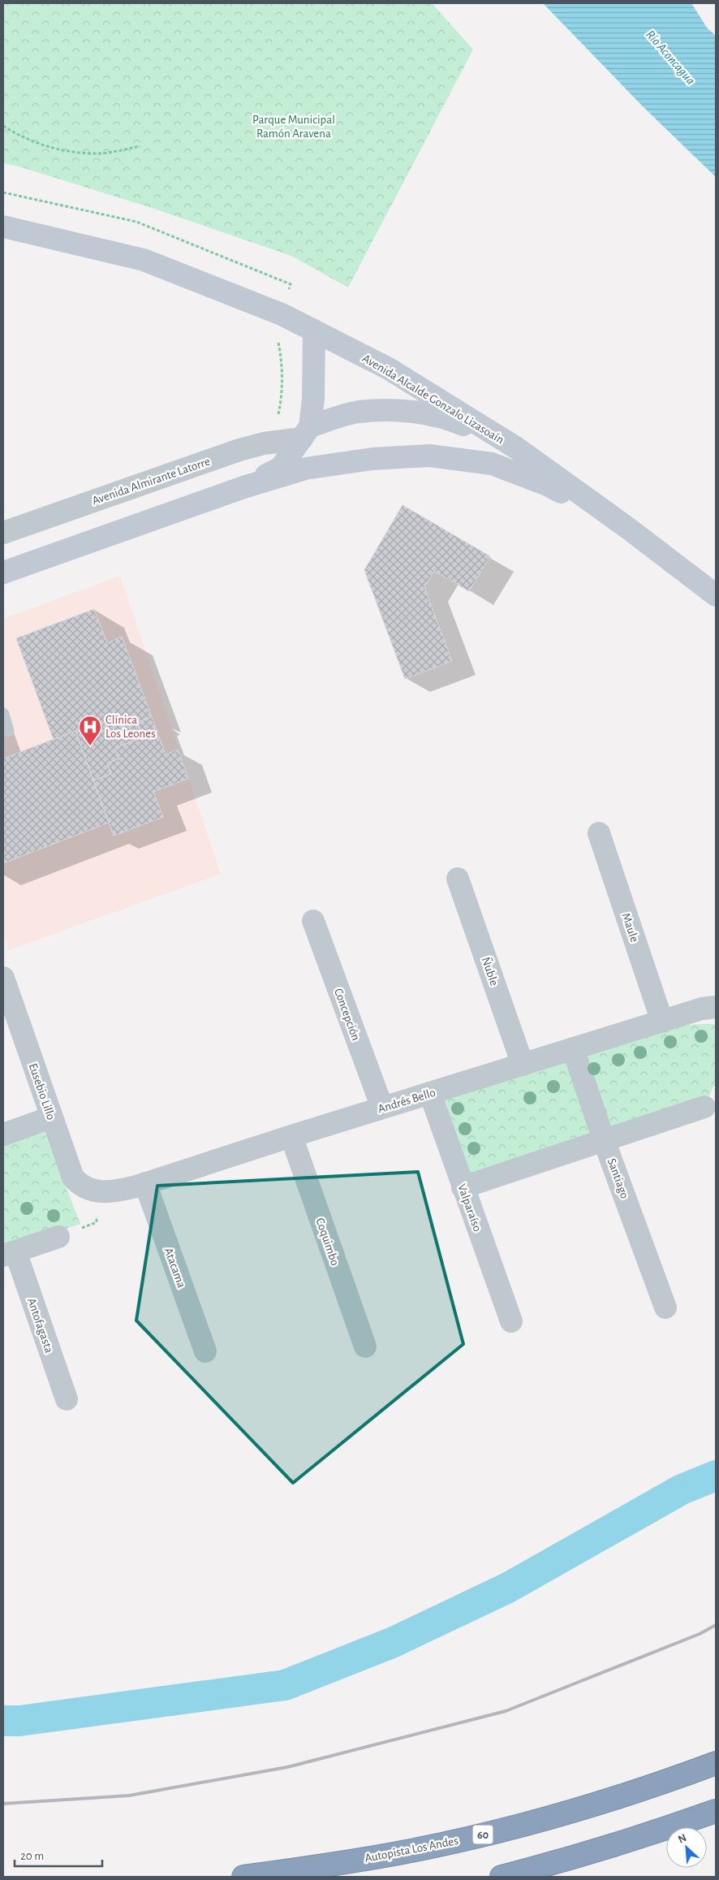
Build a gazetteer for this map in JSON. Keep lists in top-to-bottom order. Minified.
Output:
{"streets":{"highway":["60","Autopista Los Andes"],"street":["Avenida Alcalde Gonzalo Lizasoaín","Avenida Almirante Latorre","Maule","Ñuble","Concepción","Eusebio Lillo","Andrés Bello","Santiago","Valparaíso","Coquimbo","Atacama","Antofagasta"]},"crossings":[["Avenida Alcalde Gonzalo Lizasoaín","Avenida Almirante Latorre"],["Maule","Andrés Bello"],["Ñuble","Andrés Bello"],["Concepción","Andrés Bello"],["Eusebio Lillo","Andrés Bello"],["Andrés Bello","Santiago"],["Andrés Bello","Valparaíso"],["Andrés Bello","Coquimbo"],["Andrés Bello","Atacama"]],"water":["Río Aconcagua"],"parks":["Parque Municipal Ramón Aravena"],"places":{"hospital":["Clínica Los Leones"]},"scale_bar":"20 m","north":"top left"}
